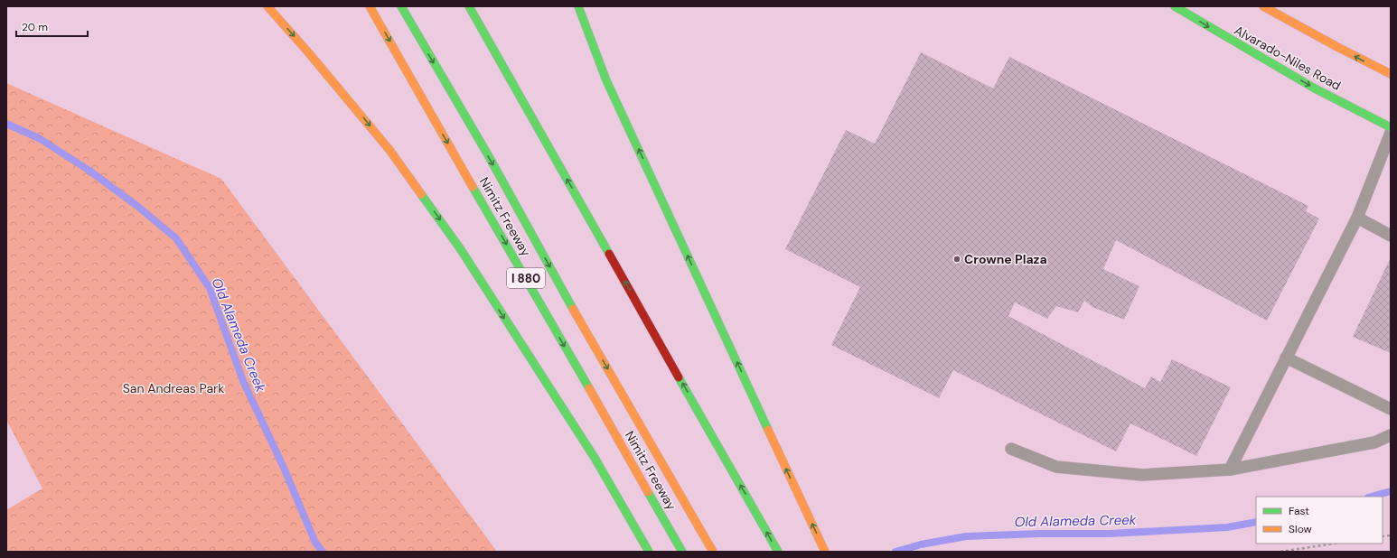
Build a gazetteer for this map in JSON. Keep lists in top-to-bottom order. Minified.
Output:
{"streets":{"main road":["Alvarado-Niles Road","Nimitz Freeway","I 880"]},"water":["Old Alameda Creek"],"parks":["San Andreas Park"],"places":["Crowne Plaza"],"legend":["Fast","Slow"],"scale_bar":"20 m"}
